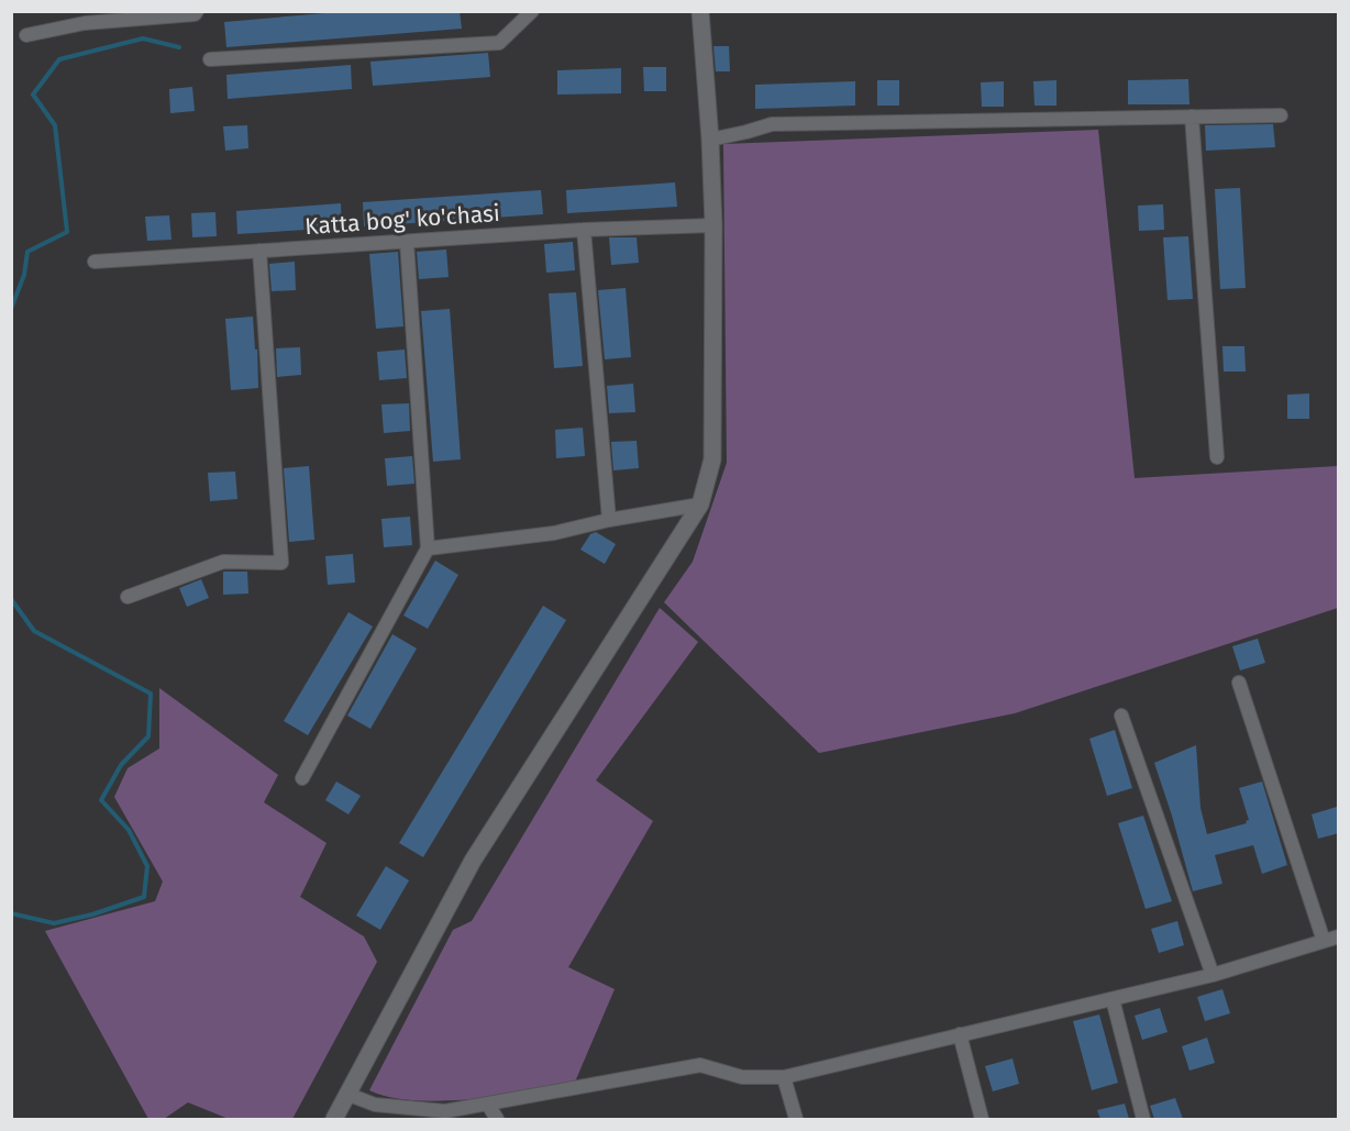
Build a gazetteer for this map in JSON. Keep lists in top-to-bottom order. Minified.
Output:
{"streets":{"street":["Katta bog' ko'chasi"]}}
